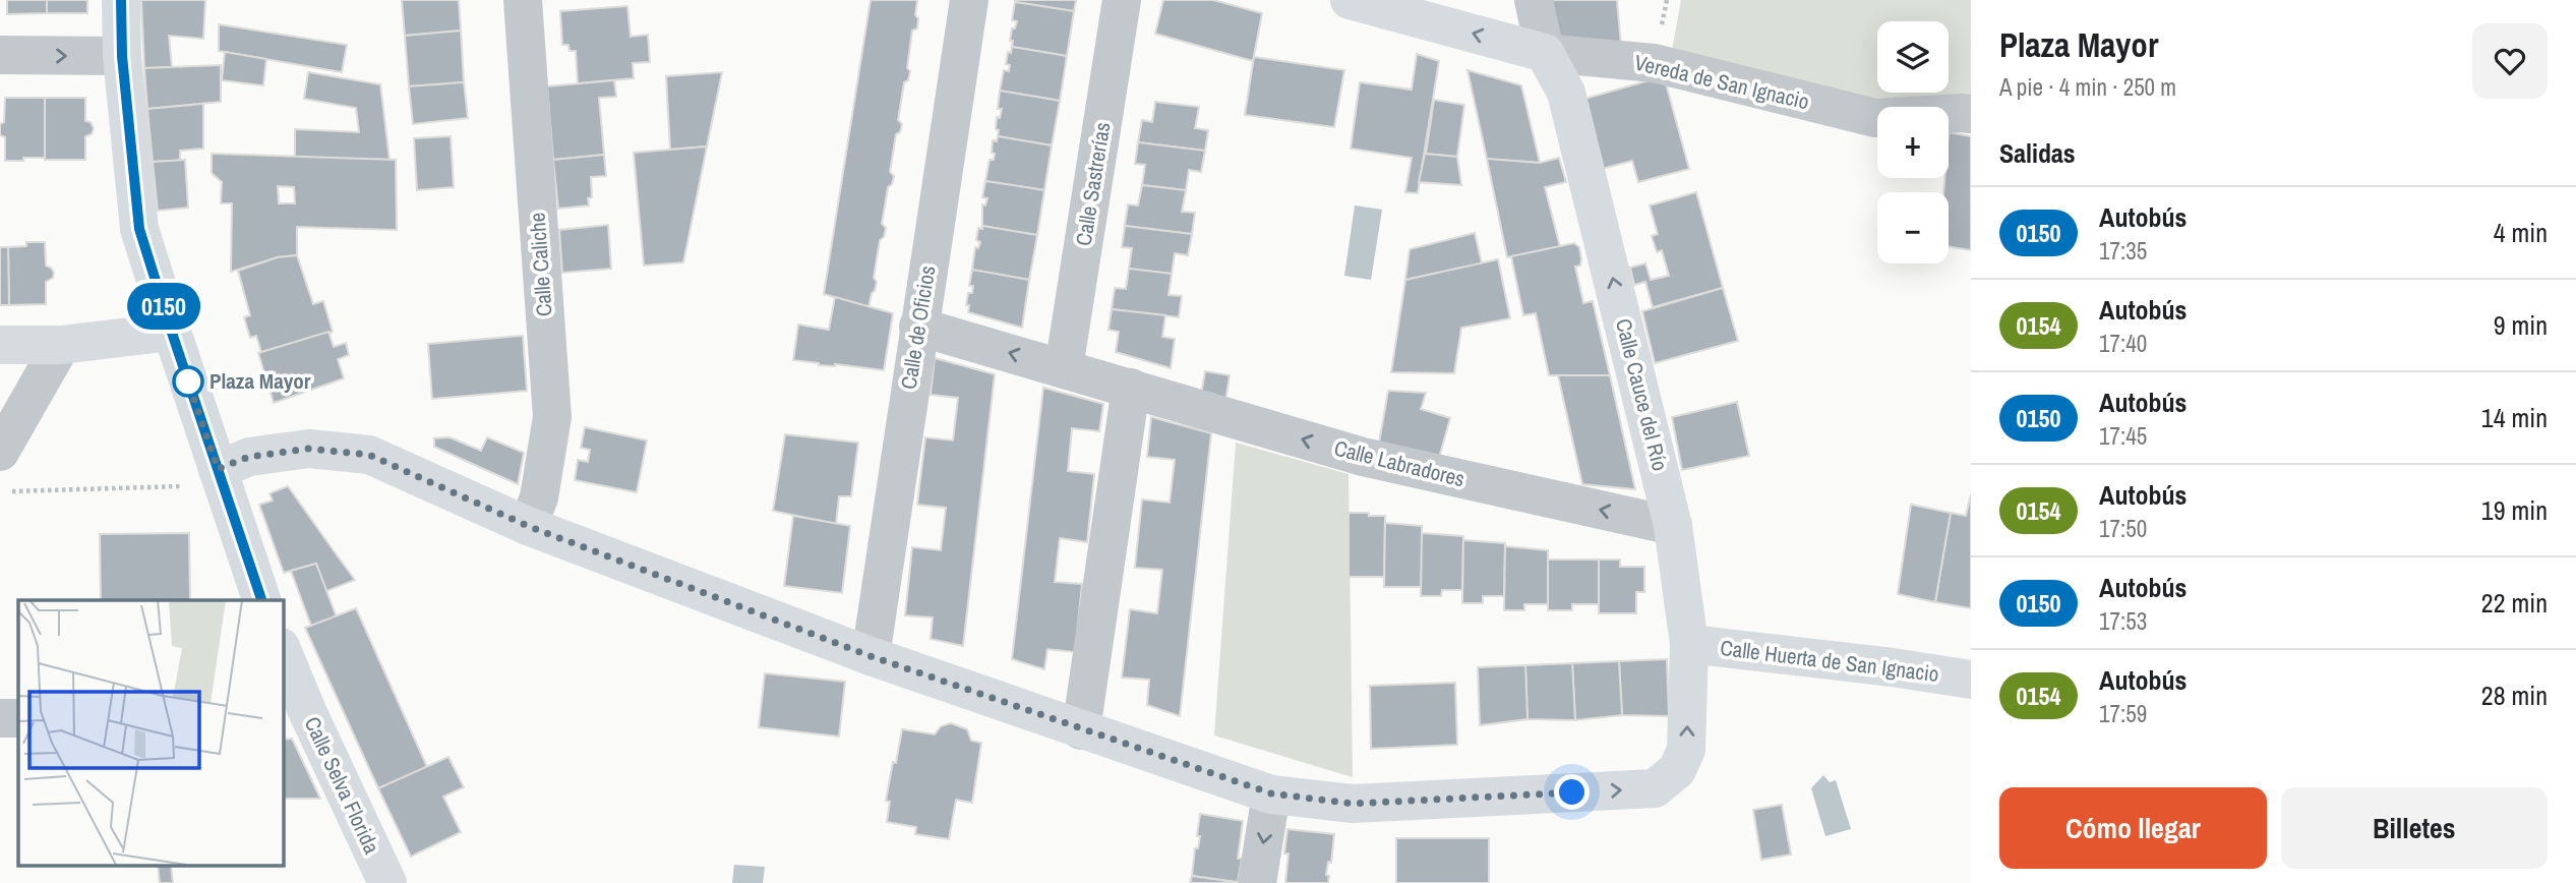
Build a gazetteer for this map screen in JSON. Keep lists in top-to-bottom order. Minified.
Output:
{"streets":{"street":["Vereda de San Ignacio","Calle Sastrerías","Calle Caliche","Calle de Oficios","Calle Cauce del Río","Calle Labradores","Calle Huerta de San Ignacio","Calle Selva Florida"]},"crossings":[["Vereda de San Ignacio","Calle Cauce del Río"],["Calle Sastrerías","Calle Labradores"],["Calle de Oficios","Calle Labradores"],["Calle Cauce del Río","Calle Labradores"],["Calle Cauce del Río","Calle Huerta de San Ignacio"]],"places":["Plaza Mayor"],"lines":["bus line 0150"],"page":{"on_map":"0150","heading":[["Plaza Mayor","A pie · 4 min · 250 m"],"Salidas"],"map_buttons":["+","−"],"list":[{"mark":"0150","name":"Autobús","note":"17:35","value":"4 min"},{"mark":"0154","name":"Autobús","note":"17:40","value":"9 min"},{"mark":"0150","name":"Autobús","note":"17:45","value":"14 min"},{"mark":"0154","name":"Autobús","note":"17:50","value":"19 min"},{"mark":"0150","name":"Autobús","note":"17:53","value":"22 min"},{"mark":"0154","name":"Autobús","note":"17:59","value":"28 min"}],"buttons":["Cómo llegar","Billetes"]}}
